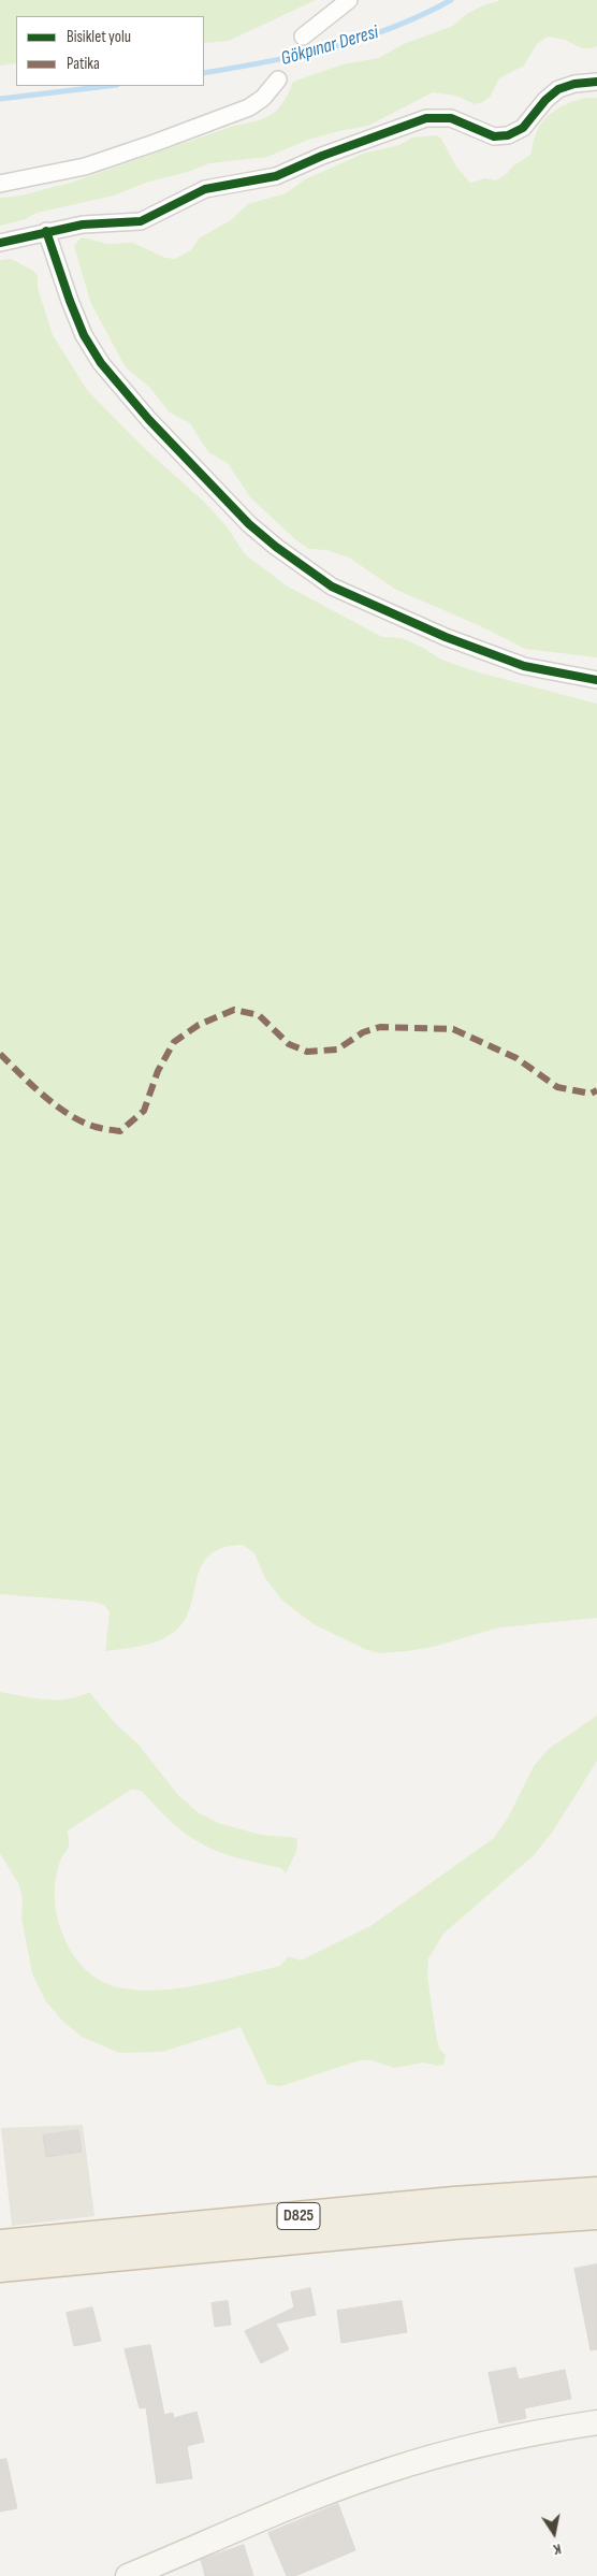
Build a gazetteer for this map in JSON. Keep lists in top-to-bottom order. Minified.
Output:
{"streets":{"highway":["D825"]},"water":["Gökpınar Deresi"],"legend":["Bisiklet yolu","Patika"],"north":"bottom"}
